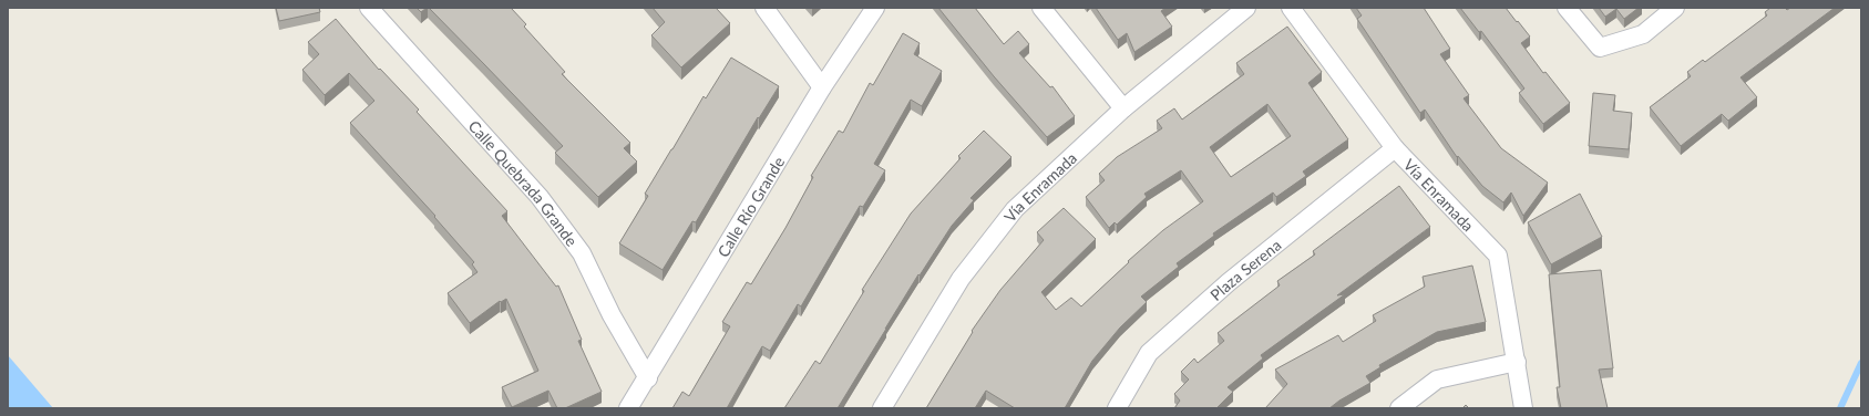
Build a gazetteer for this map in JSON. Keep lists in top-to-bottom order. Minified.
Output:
{"streets":{"street":["Calle Quebrada Grande","Vía Enramada","Calle Río Grande","Plaza Serena"]},"crossings":[["Calle Quebrada Grande","Calle Río Grande"],["Vía Enramada","Plaza Serena"]]}
